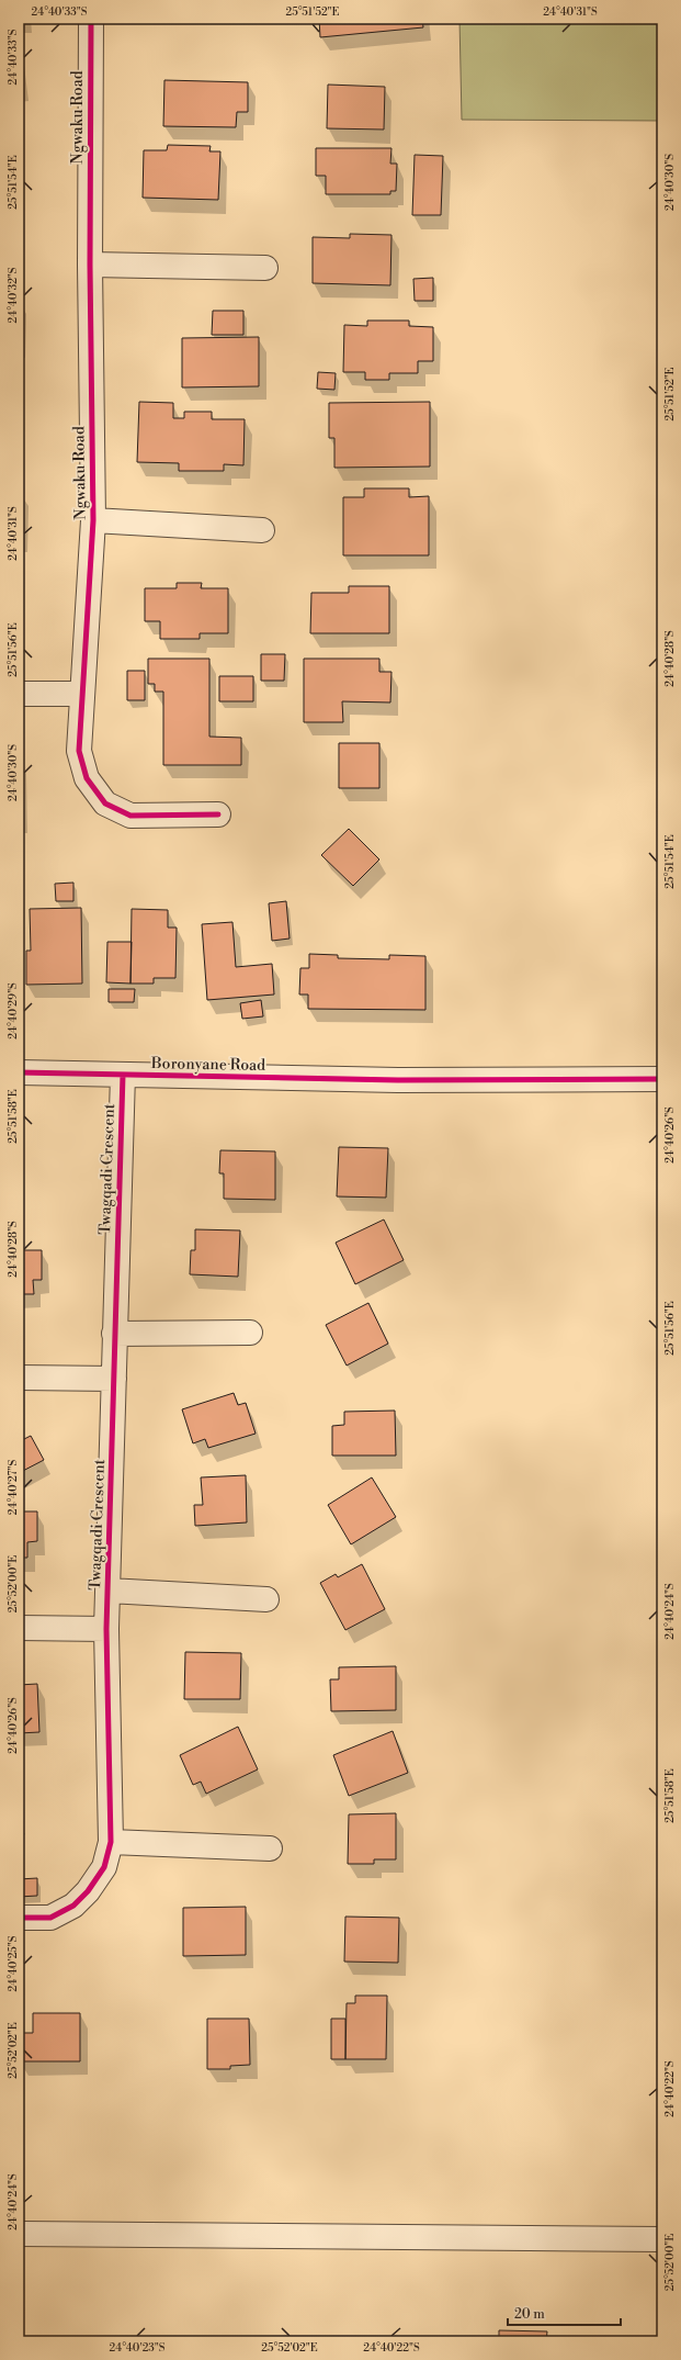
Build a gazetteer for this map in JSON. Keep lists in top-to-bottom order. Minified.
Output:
{"streets":{"street":["Ngwaku Road","Boronyane Road","Twagqadi Crescent"]},"crossings":[["Boronyane Road","Twagqadi Crescent"]],"scale_bar":"20 m","coordinates":["24°40'33\"S","25°51'52\"E","24°40'31\"S","24°40'30\"S","25°51'54\"E","24°40'32\"S","25°51'56\"E","24°40'28\"S","24°40'29\"S","25°51'58\"E","24°40'26\"S","24°40'27\"S","25°52'00\"E","24°40'24\"S","24°40'25\"S","25°52'02\"E","24°40'22\"S","24°40'23\"S"]}
